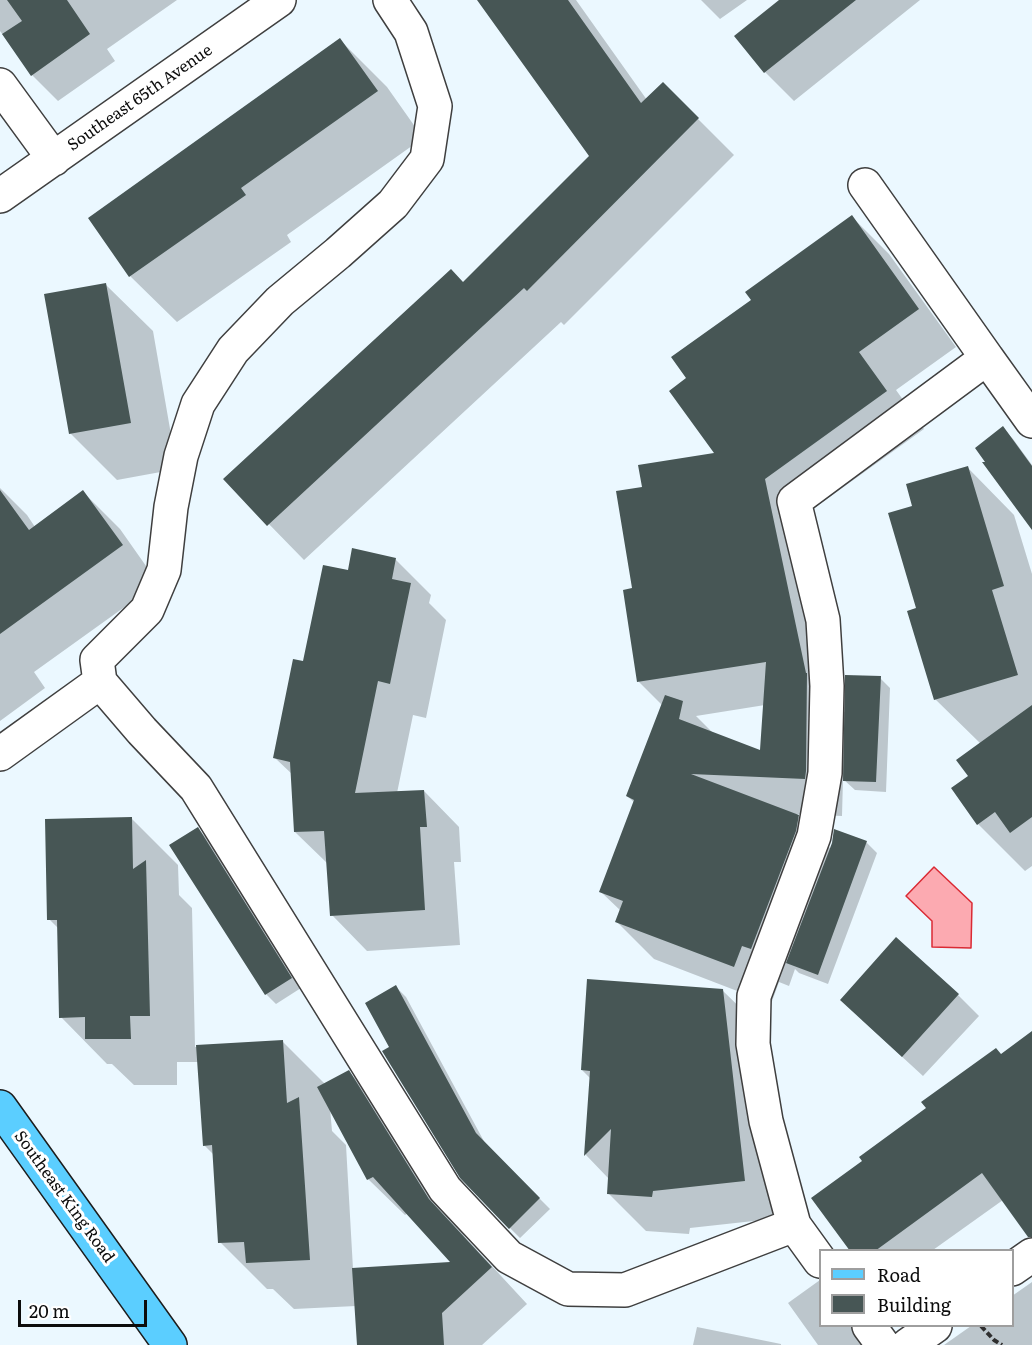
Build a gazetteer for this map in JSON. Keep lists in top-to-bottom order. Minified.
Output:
{"streets":{"main road":["Southeast King Road"],"street":["Southeast 65th Avenue"]},"legend":["Road","Building"],"scale_bar":"20 m"}
